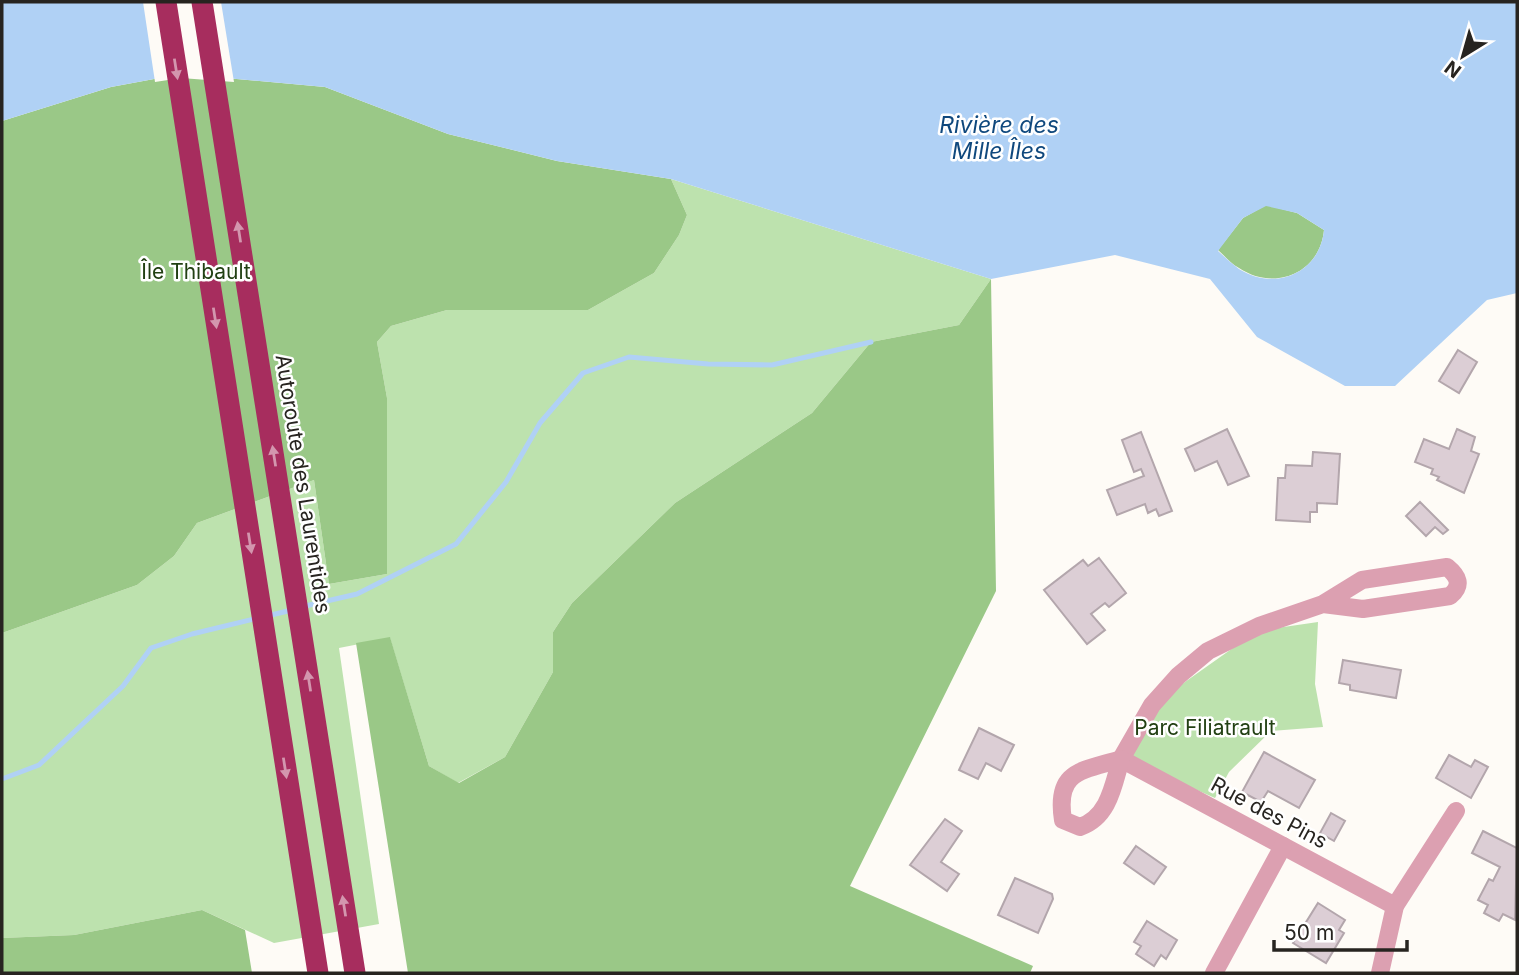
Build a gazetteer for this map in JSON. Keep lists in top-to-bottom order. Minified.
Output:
{"streets":{"highway":["Autoroute des Laurentides"],"street":["Rue des Pins"]},"water":["Rivière des Mille Îles"],"parks":["Île Thibault","Parc Filiatrault"],"scale_bar":"50 m","north":"bottom left"}
